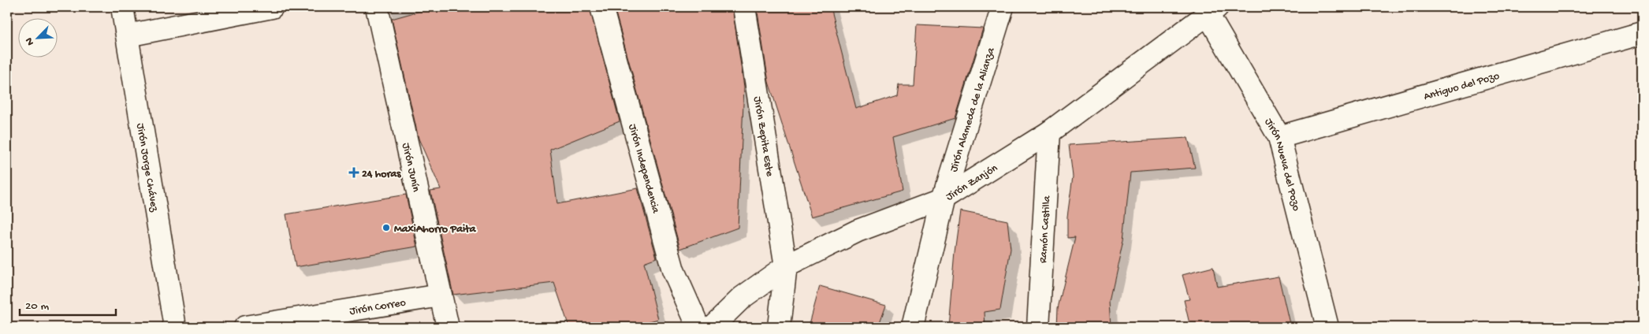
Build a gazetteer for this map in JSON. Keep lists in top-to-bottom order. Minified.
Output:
{"streets":{"street":["Antiguo del Pozo","Jirón Alameda de la Alianza","Jirón Zepita Este","Jirón Nueva del Pozo","Jirón Jorge Chávez","Jirón Junín","Jirón Independencia","Jirón Zanjón","Ramón Castilla","Jirón Correo"]},"crossings":[["Antiguo del Pozo","Jirón Nueva del Pozo"],["Jirón Alameda de la Alianza","Jirón Zanjón"],["Jirón Zepita Este","Jirón Zanjón"],["Jirón Nueva del Pozo","Jirón Zanjón"],["Jirón Junín","Jirón Correo"],["Jirón Zanjón","Ramón Castilla"]],"places":{"health":["24 horas"],"other":["MaxiAhorro Paita"]},"scale_bar":"20 m","north":"bottom left"}
